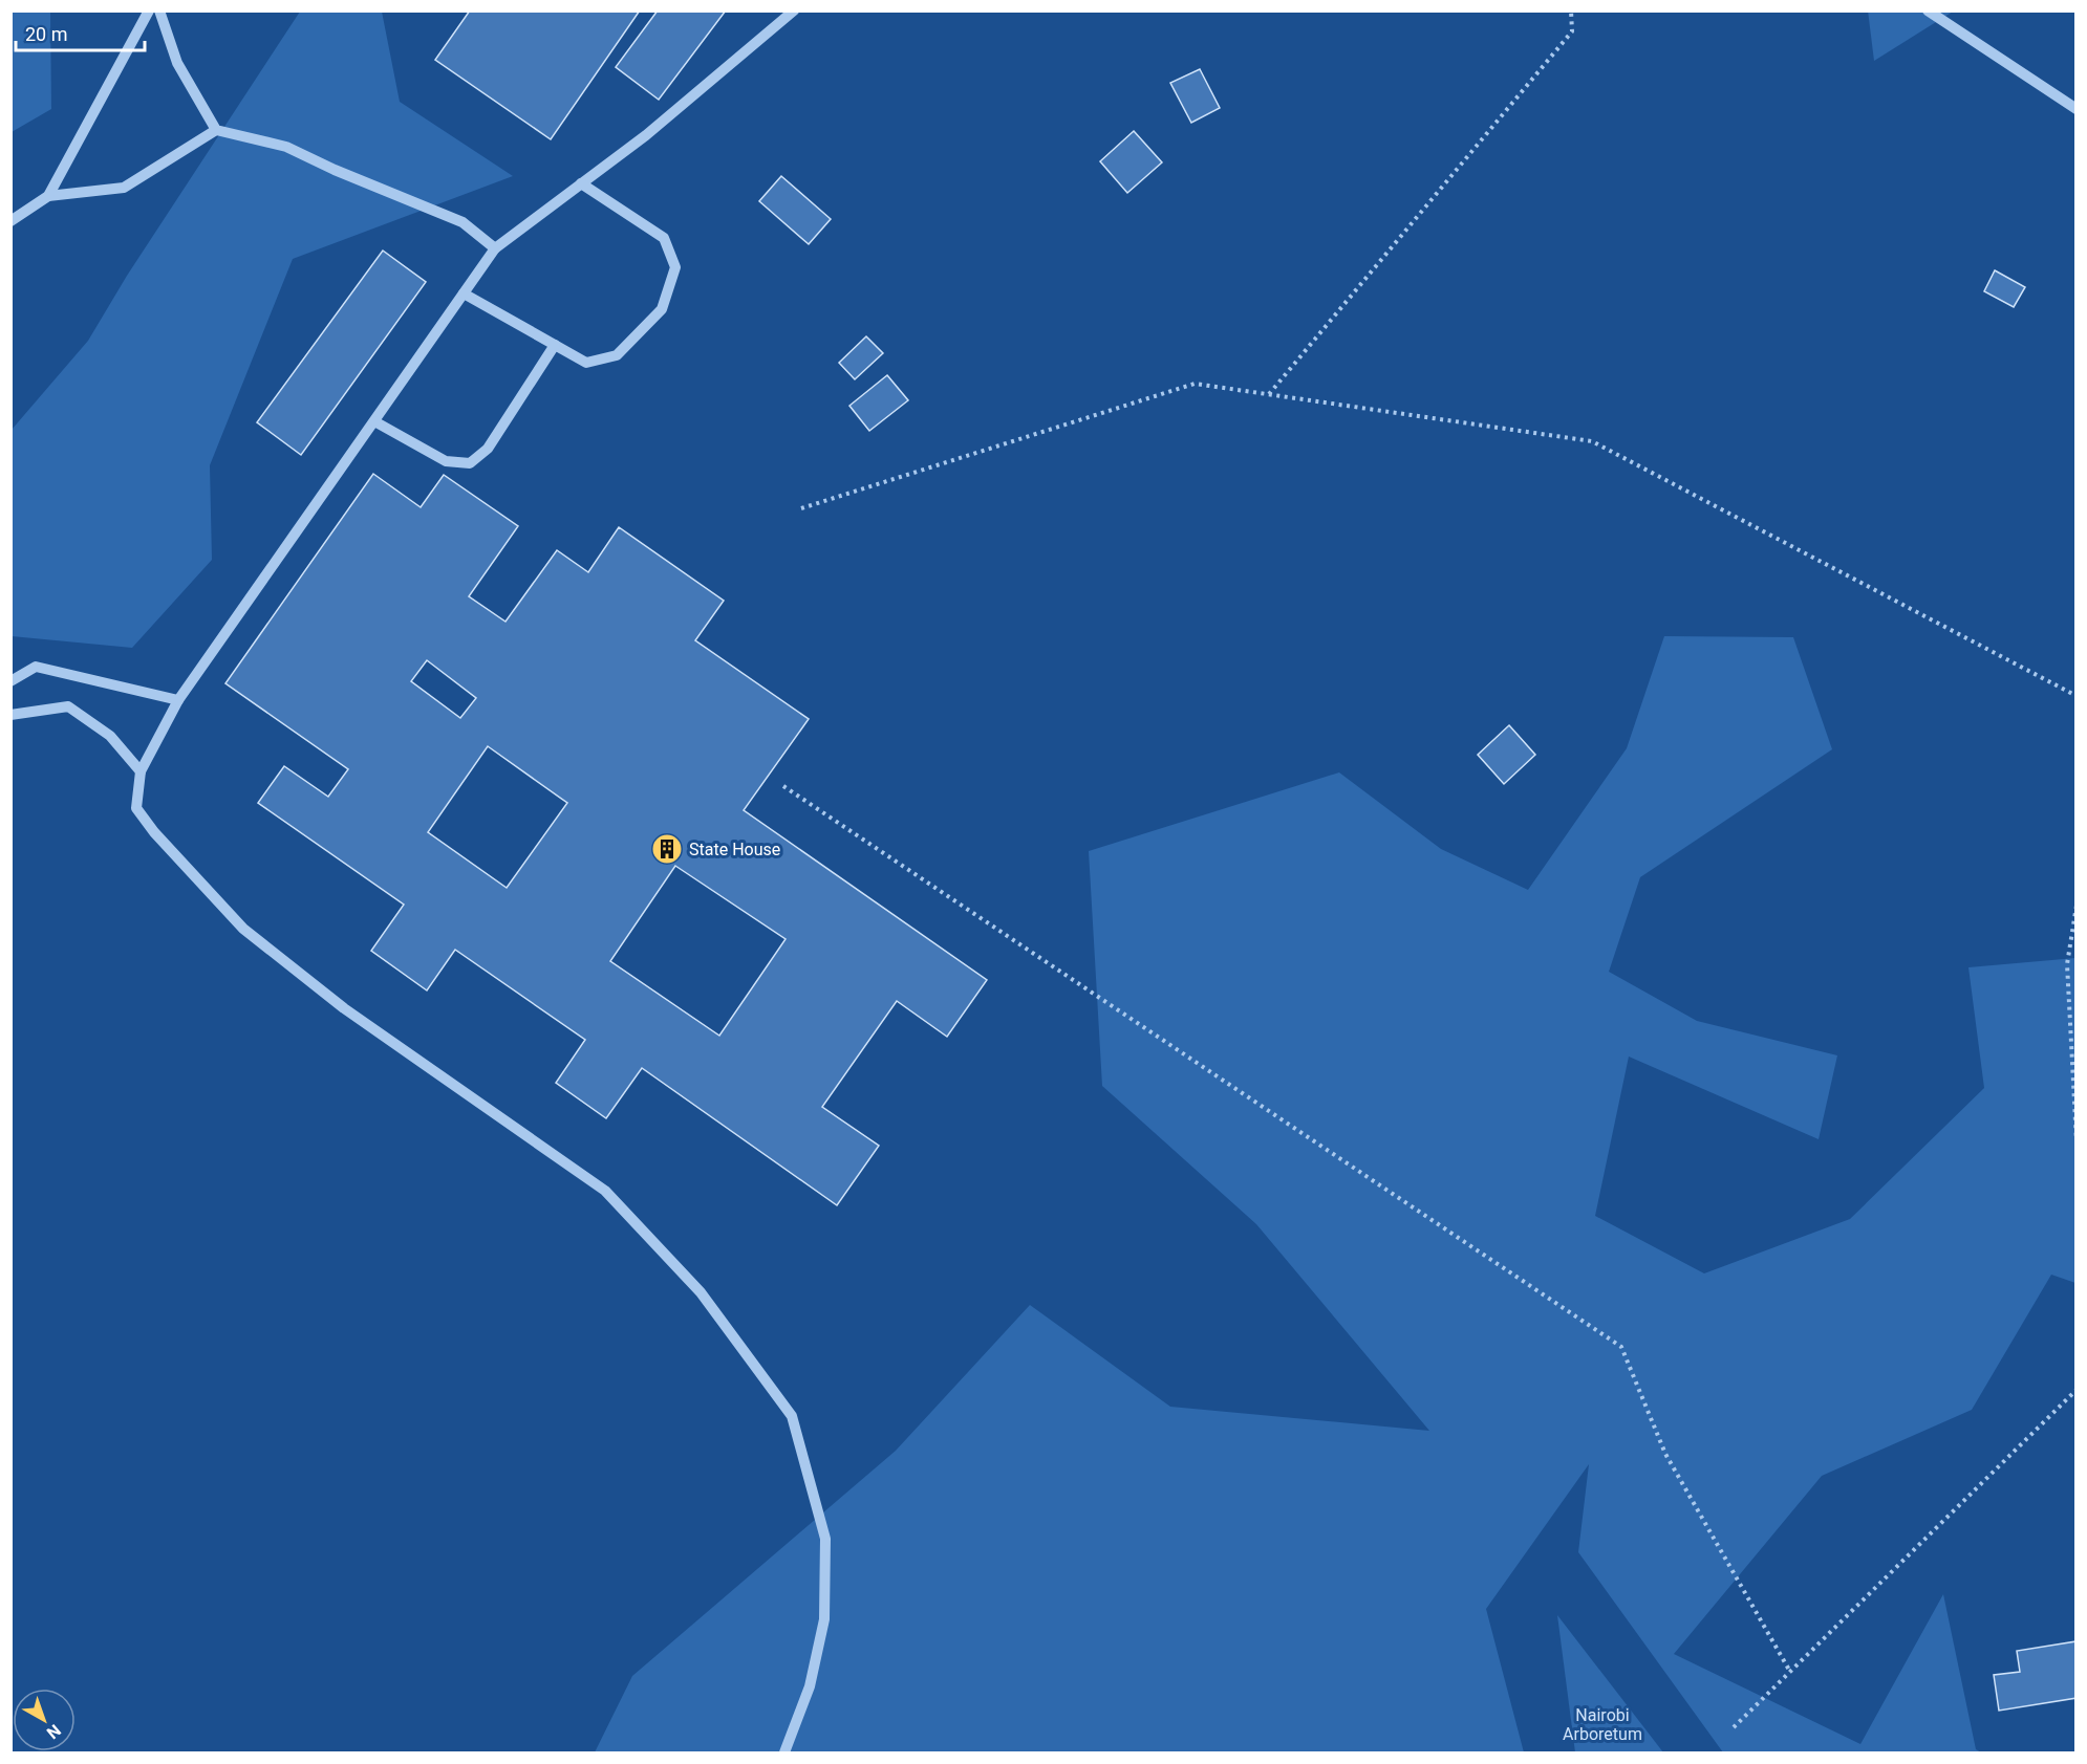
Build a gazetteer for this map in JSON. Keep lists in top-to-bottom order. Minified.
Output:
{"parks":["Nairobi Arboretum"],"places":{"building":["State House"]},"scale_bar":"20 m","north":"bottom right"}
